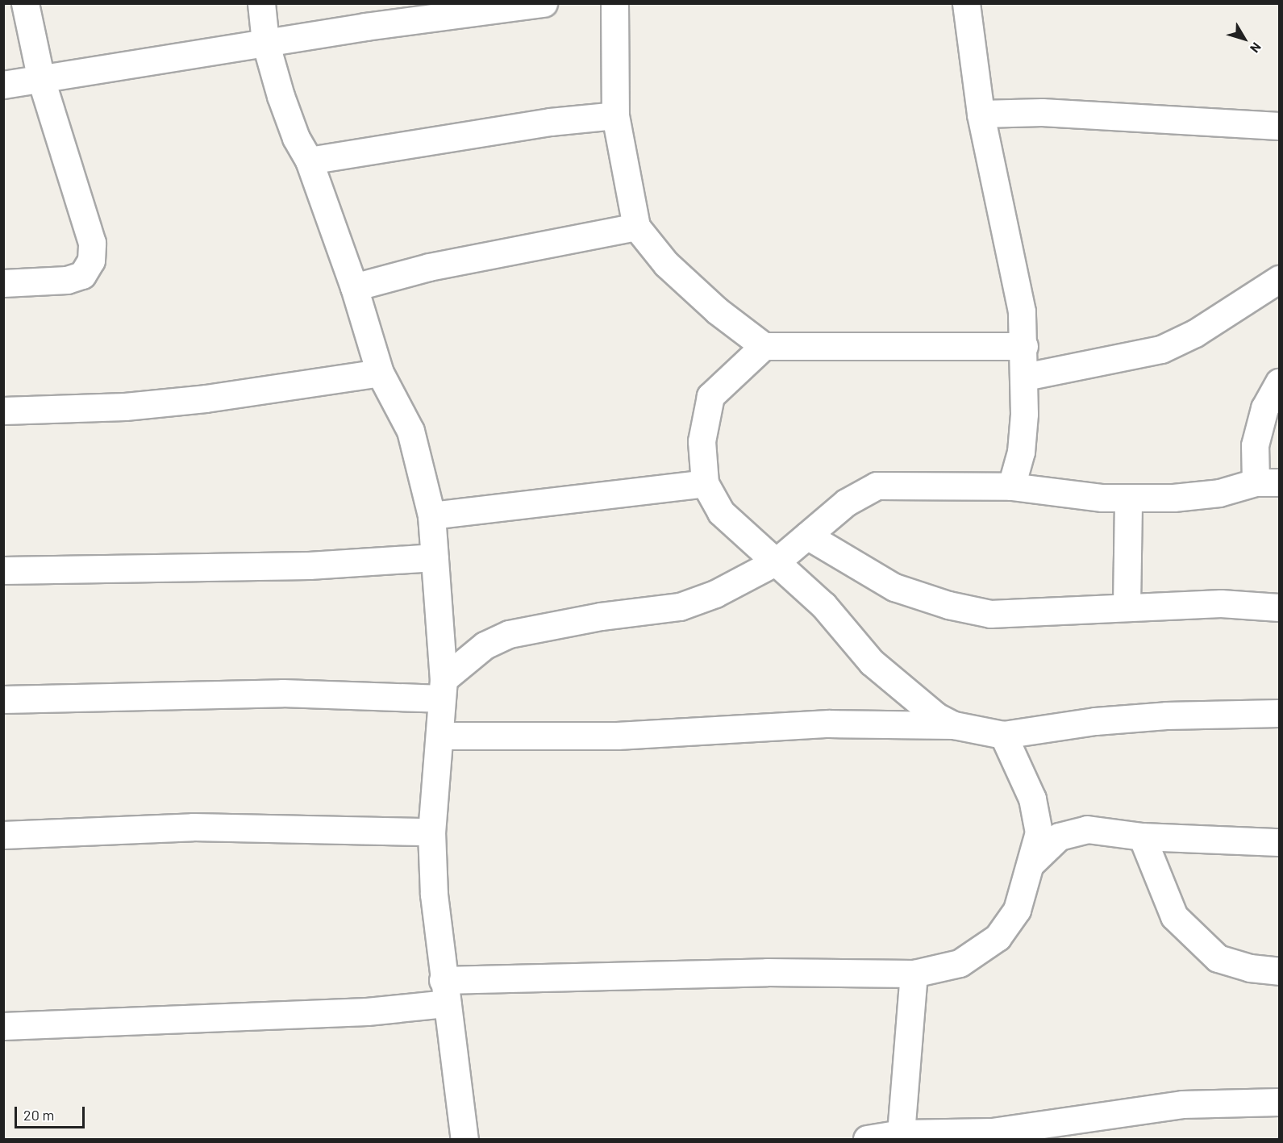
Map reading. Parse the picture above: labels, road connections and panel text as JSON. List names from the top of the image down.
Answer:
{
  "scale_bar": "20 m",
  "north": "bottom right"
}
